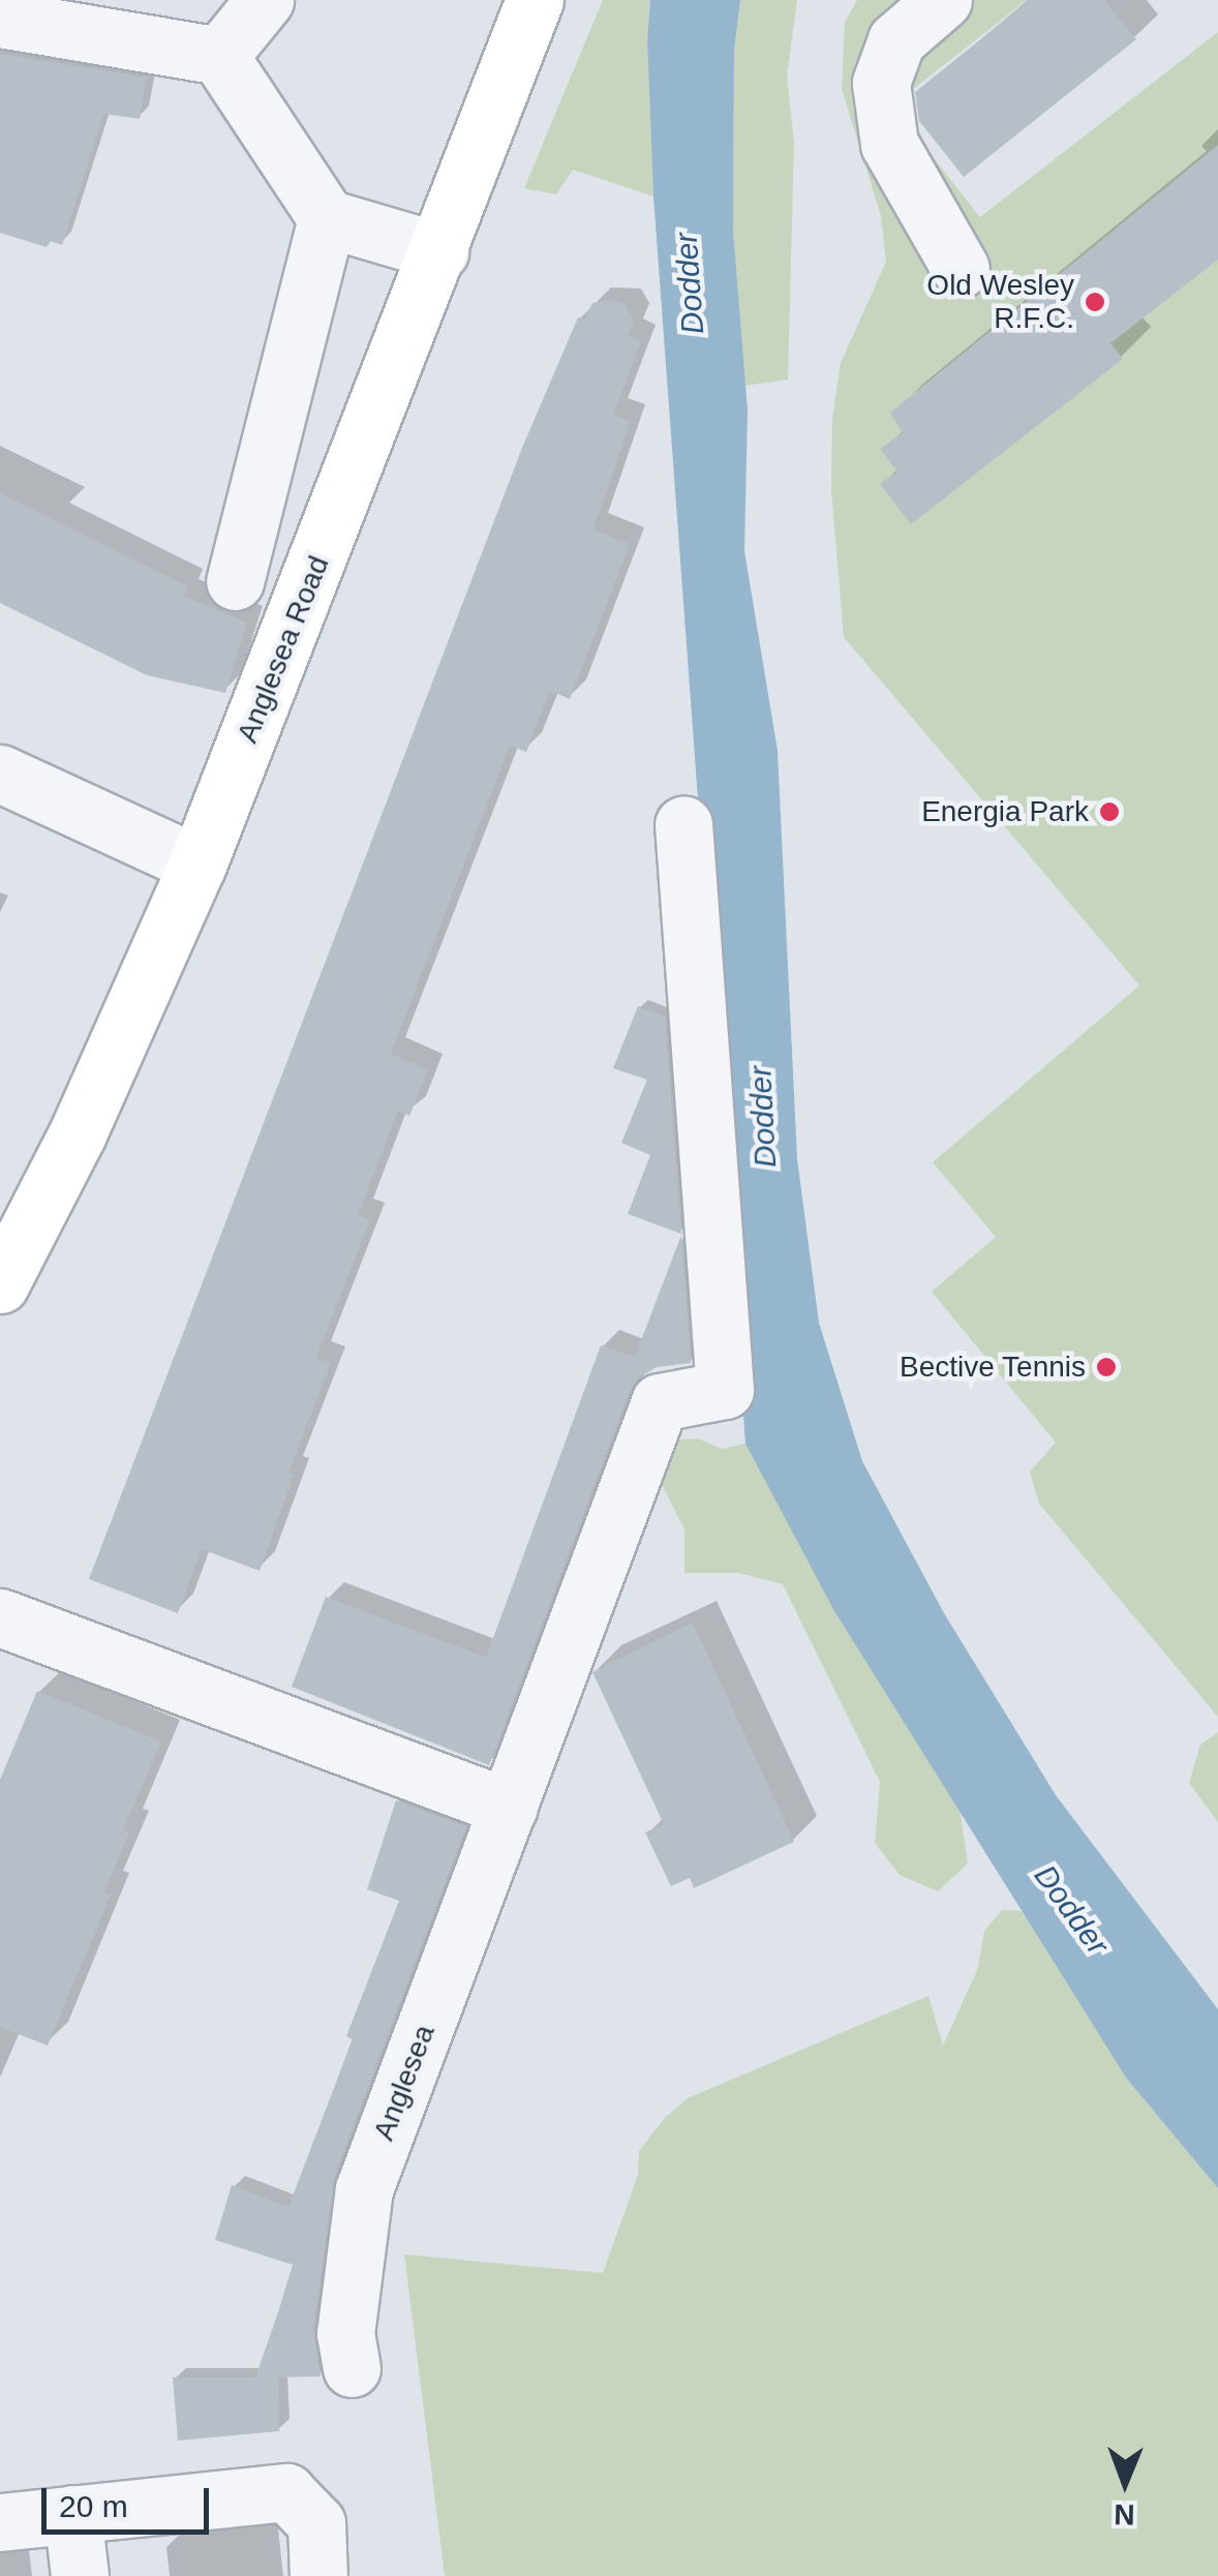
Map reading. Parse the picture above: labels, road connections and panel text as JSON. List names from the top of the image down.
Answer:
{
  "streets": {
    "main road": ["Anglesea Road"],
    "street": ["Anglesea"]
  },
  "water": ["Dodder"],
  "places": ["Old Wesley R.F.C.", "Energia Park", "Bective Tennis"],
  "scale_bar": "20 m",
  "north": "bottom"
}
